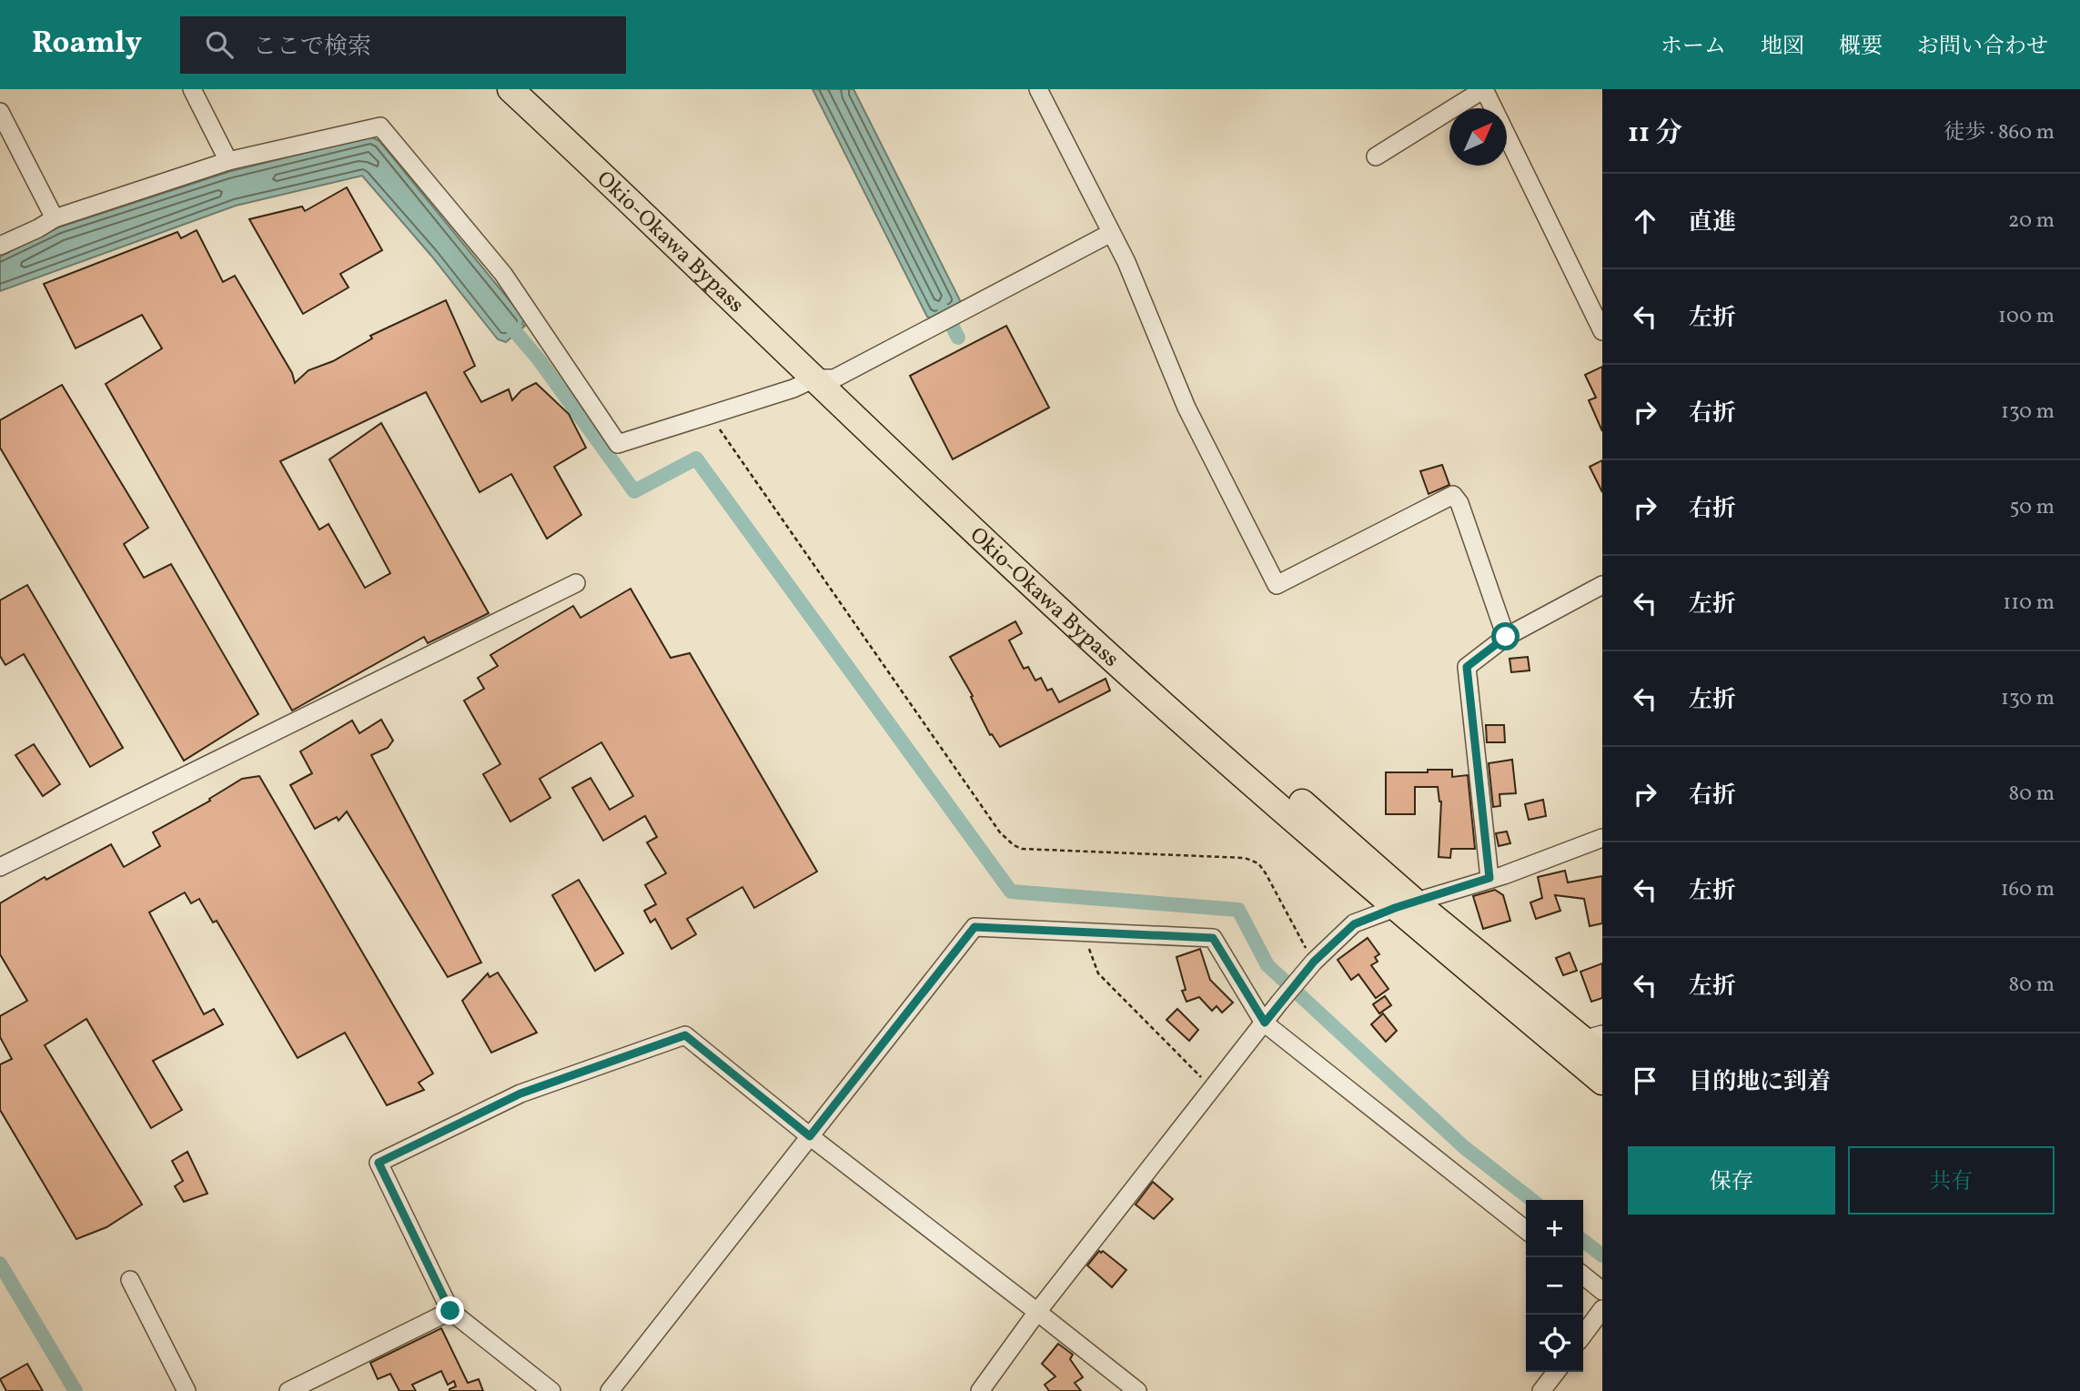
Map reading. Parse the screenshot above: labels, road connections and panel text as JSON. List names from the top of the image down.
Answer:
{
  "streets": {
    "highway": ["Okio-Okawa Bypass"]
  },
  "north": "top right",
  "page": {
    "header": "Roamly",
    "search": "ここで検索",
    "nav": [
      "ホーム",
      "地図",
      "概要",
      "お問い合わせ"
    ],
    "heading": ["11 分", "徒歩 · 860 m"],
    "list": [
      ["直進", "20 m"],
      ["左折", "100 m"],
      ["右折", "130 m"],
      ["右折", "50 m"],
      ["左折", "110 m"],
      ["左折", "130 m"],
      ["右折", "80 m"],
      ["左折", "160 m"],
      ["左折", "80 m"],
      "目的地に到着"
    ],
    "buttons": ["保存", "共有"],
    "map_buttons": ["+", "−"]
  }
}
